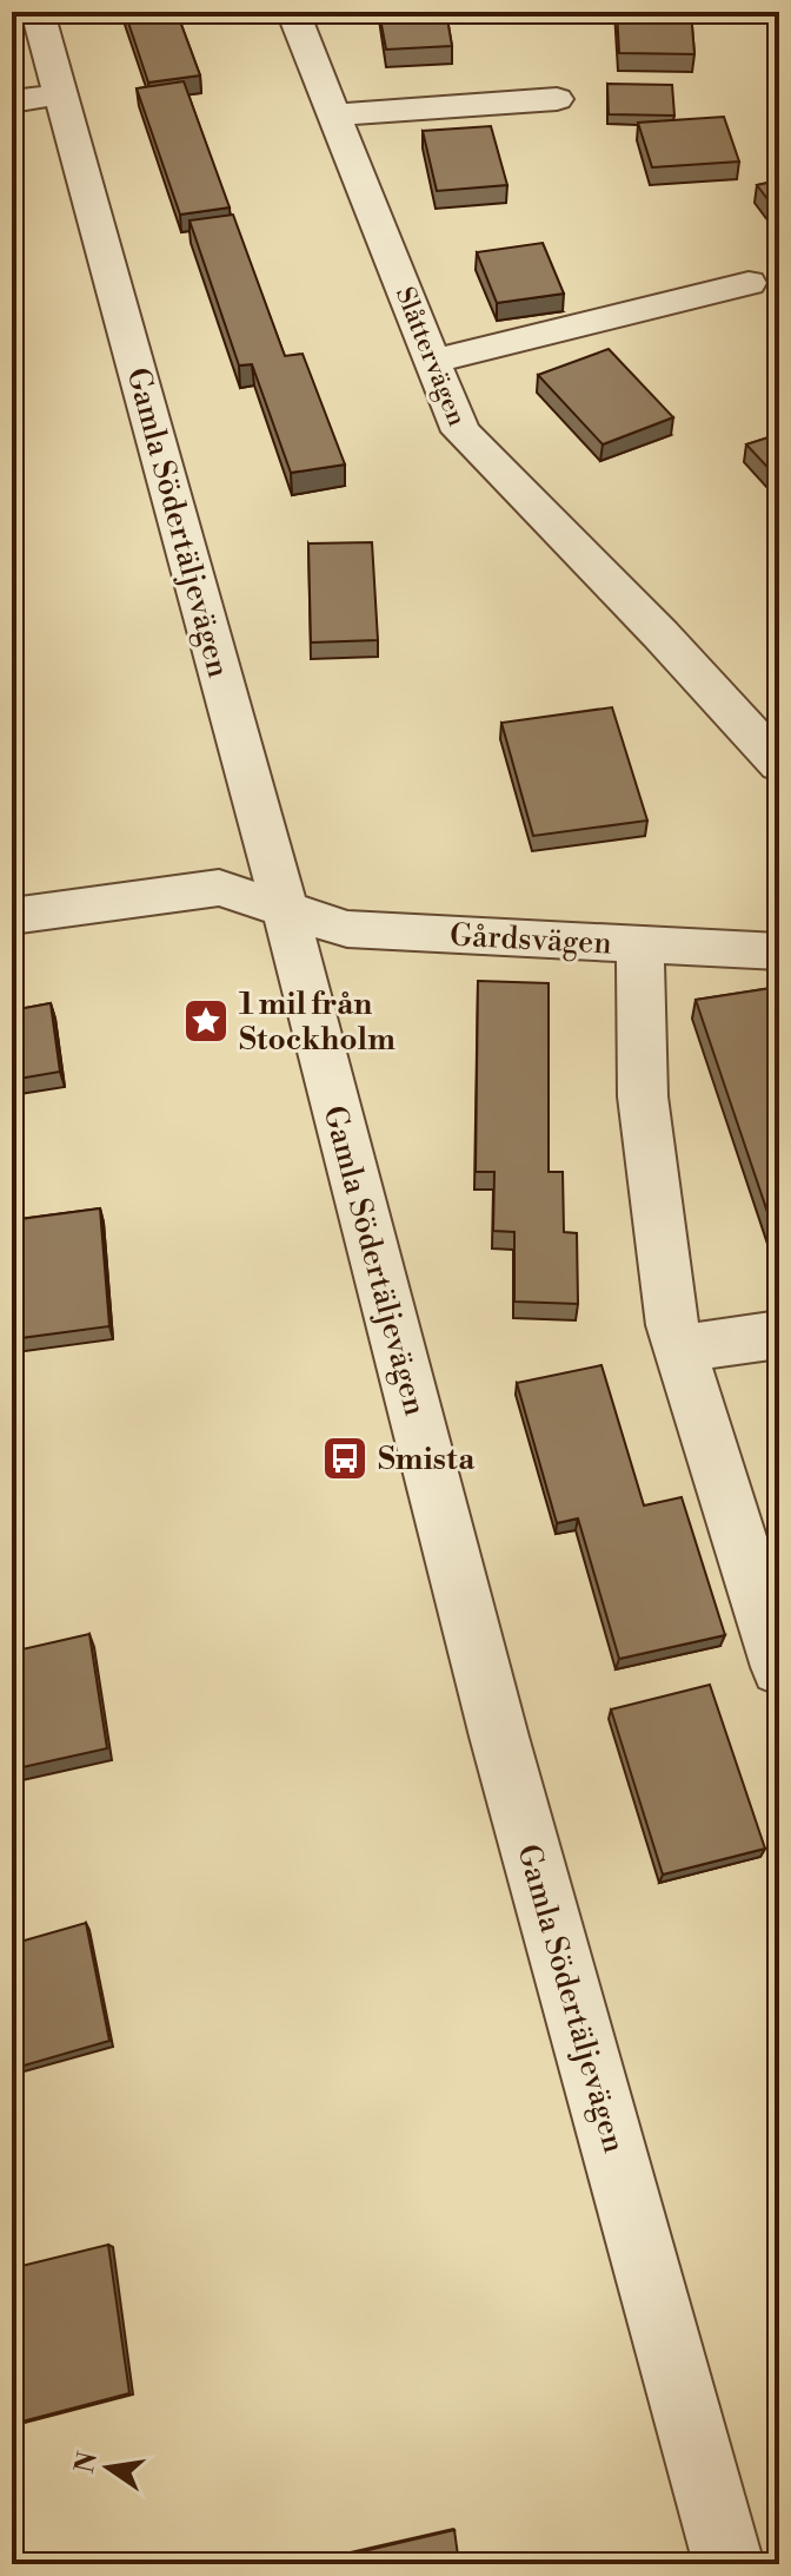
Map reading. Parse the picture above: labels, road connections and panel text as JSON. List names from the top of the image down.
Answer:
{
  "streets": {
    "street": ["Slåttervägen", "Gamla Södertäljevägen", "Gårdsvägen"]
  },
  "crossings": [
    ["Gamla Södertäljevägen", "Gårdsvägen"]
  ],
  "places": {
    "place": ["1 mil från Stockholm"],
    "bus stop": ["Smista"]
  },
  "north": "left"
}
